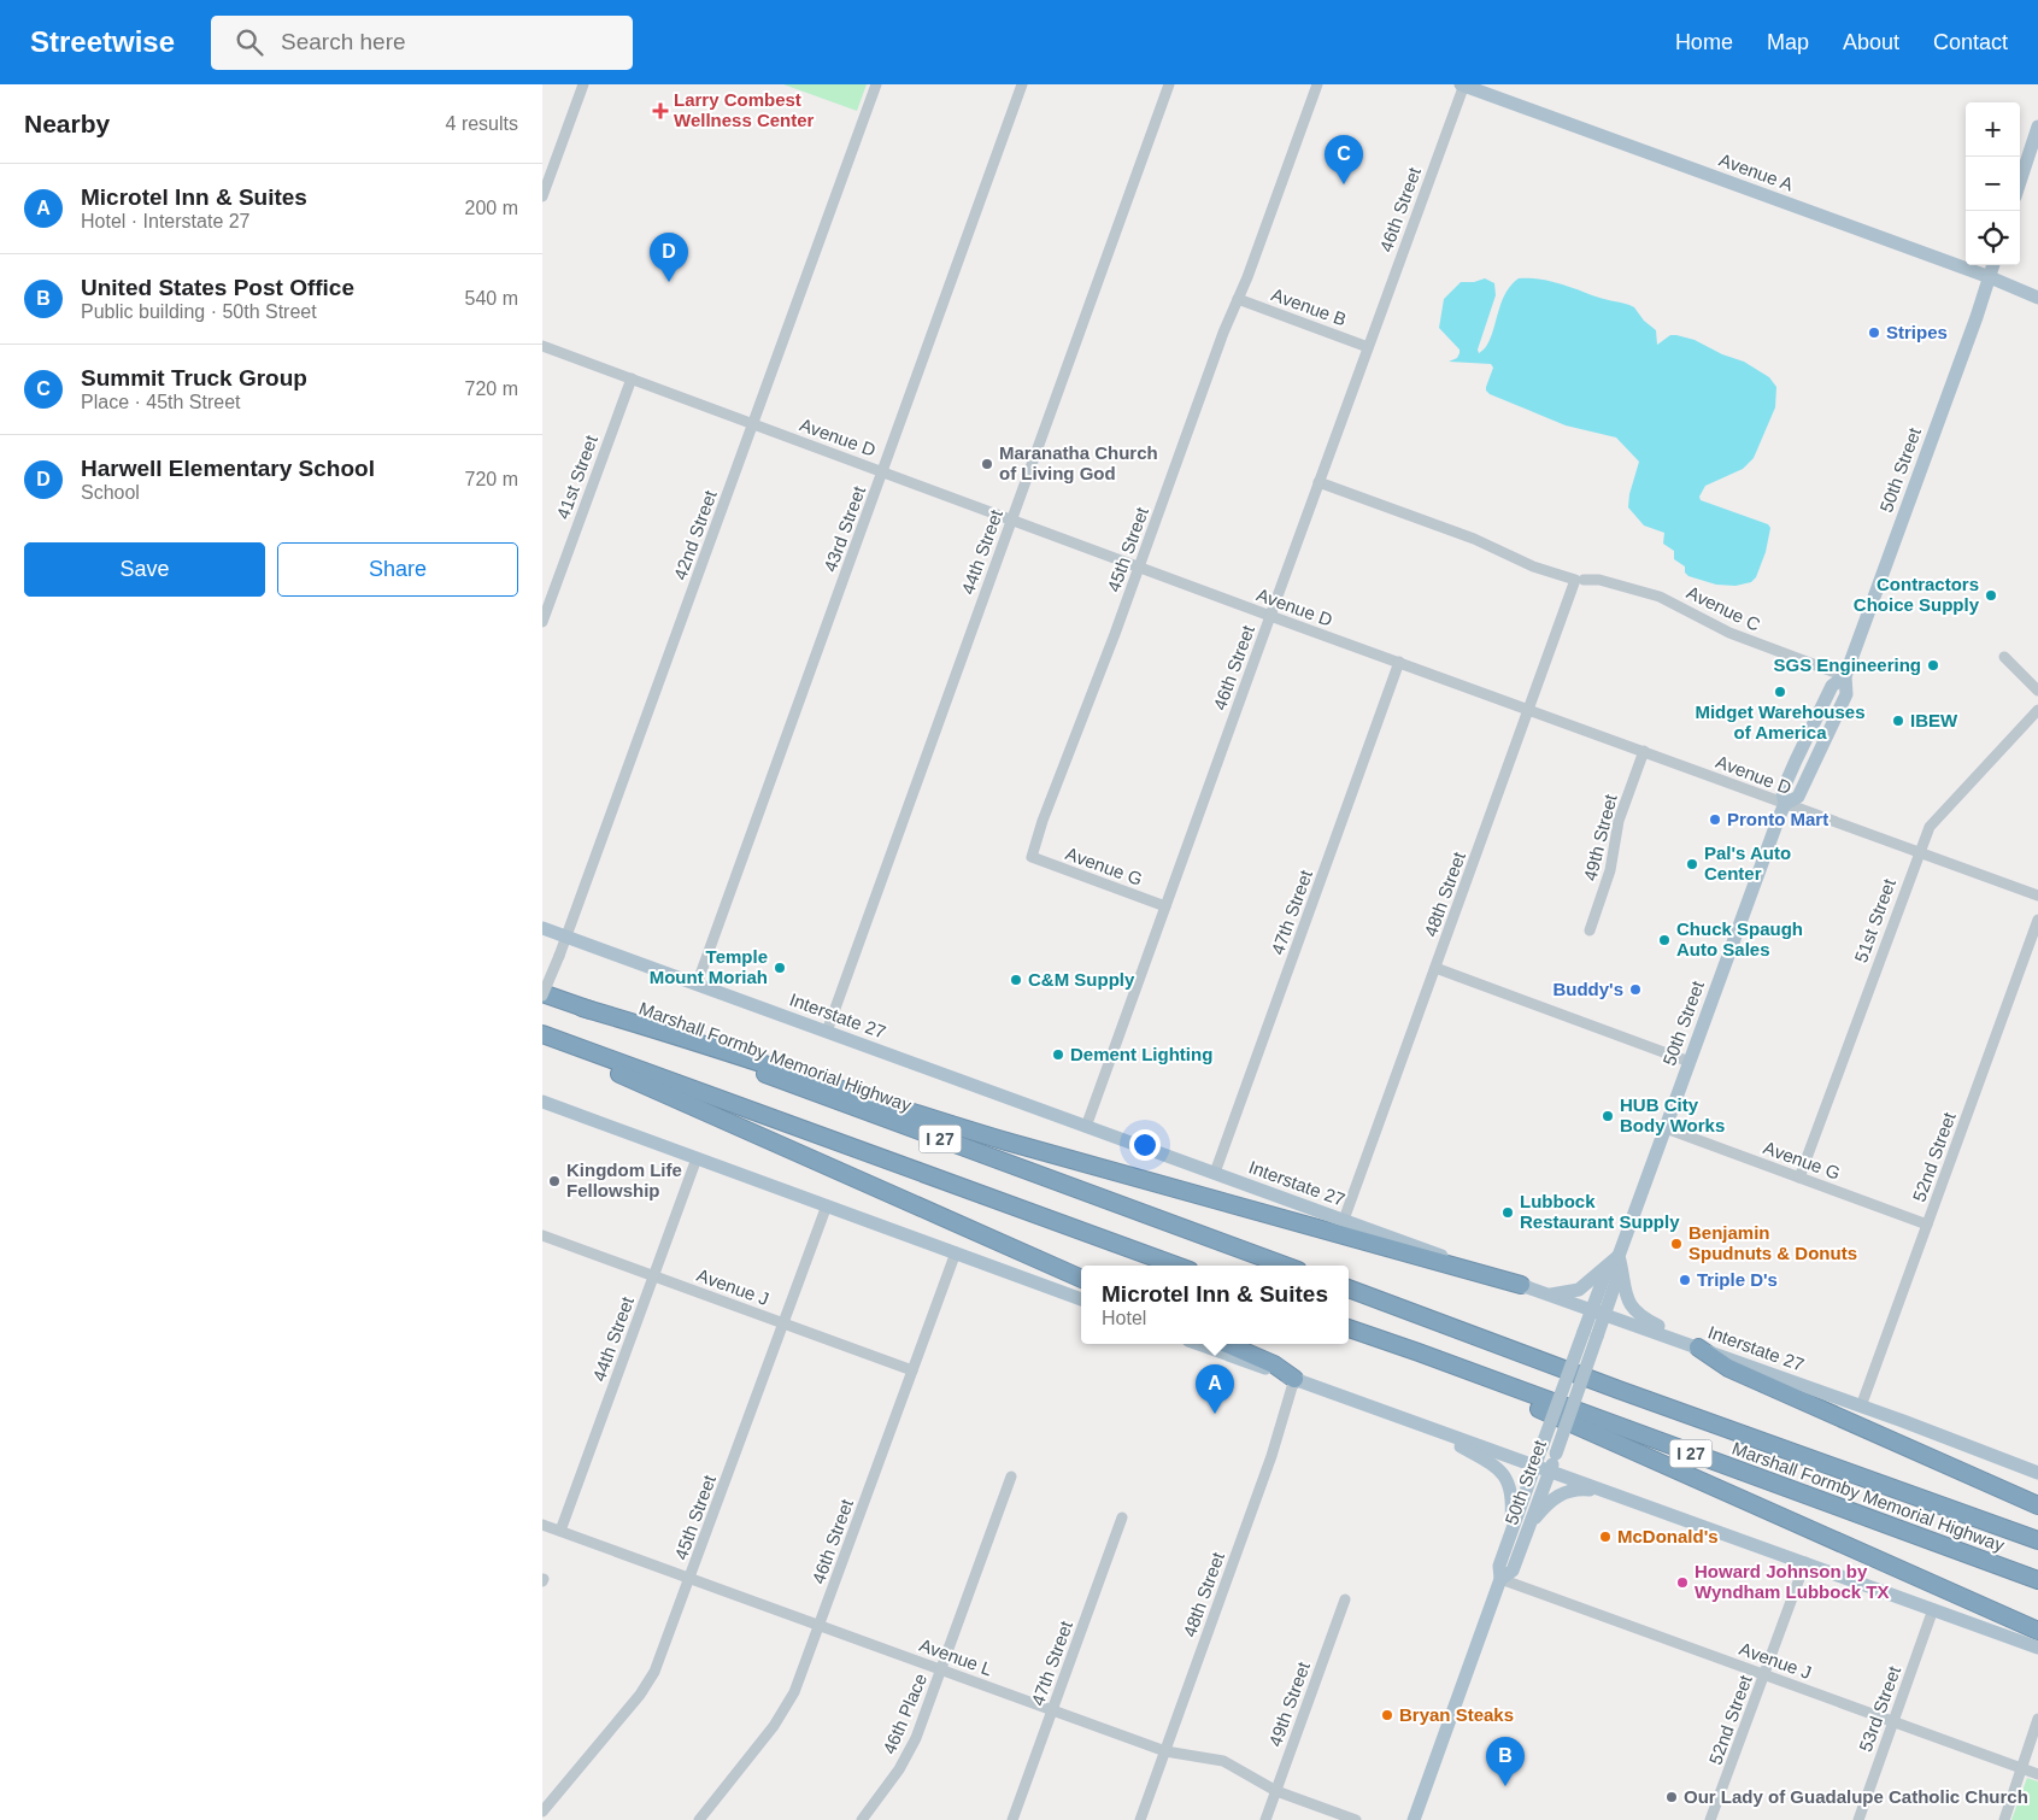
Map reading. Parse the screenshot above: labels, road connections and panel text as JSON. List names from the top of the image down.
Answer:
{
  "streets": {
    "highway": ["Marshall Formby Memorial Highway", "I 27"],
    "main road": ["Avenue A", "50th Street", "Interstate 27"],
    "street": [
      "46th Street",
      "Avenue B",
      "Avenue D",
      "41st Street",
      "43rd Street",
      "42nd Street",
      "45th Street",
      "44th Street",
      "Avenue C",
      "49th Street",
      "Avenue G",
      "48th Street",
      "47th Street",
      "51st Street",
      "52nd Street",
      "Avenue J",
      "Avenue L",
      "53rd Street",
      "46th Place"
    ]
  },
  "crossings": [
    ["Avenue A", "46th Street"],
    ["Avenue A", "50th Street"],
    ["46th Street", "Avenue B"],
    ["46th Street", "Avenue D"],
    ["46th Street", "Avenue C"],
    ["46th Street", "Avenue G"],
    ["46th Street", "Interstate 27"],
    ["46th Street", "Avenue J"],
    ["46th Street", "Avenue L"],
    ["Avenue B", "45th Street"],
    ["Avenue D", "50th Street"],
    ["Avenue D", "41st Street"],
    ["Avenue D", "43rd Street"],
    ["Avenue D", "42nd Street"],
    ["Avenue D", "45th Street"],
    ["Avenue D", "44th Street"],
    ["Avenue D", "49th Street"],
    ["Avenue D", "48th Street"],
    ["Avenue D", "47th Street"],
    ["Avenue D", "51st Street"],
    ["50th Street", "Avenue C"],
    ["50th Street", "Avenue G"],
    ["50th Street", "Interstate 27"],
    ["50th Street", "Avenue J"],
    ["43rd Street", "Interstate 27"],
    ["42nd Street", "Interstate 27"],
    ["42nd Street", "Marshall Formby Memorial Highway"],
    ["45th Street", "Avenue G"],
    ["45th Street", "Avenue J"],
    ["45th Street", "Avenue L"],
    ["44th Street", "Interstate 27"],
    ["44th Street", "Avenue J"],
    ["44th Street", "Avenue L"],
    ["Avenue C", "48th Street"],
    ["49th Street", "Avenue L"],
    ["Avenue G", "51st Street"],
    ["Avenue G", "52nd Street"],
    ["48th Street", "Interstate 27"],
    ["48th Street", "Avenue L"],
    ["47th Street", "Interstate 27"],
    ["47th Street", "Avenue L"],
    ["Interstate 27", "52nd Street"],
    ["52nd Street", "Avenue J"],
    ["Avenue J", "53rd Street"],
    ["Avenue L", "46th Place"]
  ],
  "places": {
    "health": ["Larry Combest Wellness Center"],
    "other": [
      "Stripes",
      "Maranatha Church of Living God",
      "Contractors Choice Supply",
      "SGS Engineering",
      "Midget Warehouses of America",
      "IBEW",
      "Pronto Mart",
      "Pal's Auto Center",
      "Chuck Spaugh Auto Sales",
      "Temple Mount Moriah",
      "C&M Supply",
      "Buddy's",
      "Dement Lighting",
      "HUB City Body Works",
      "Kingdom Life Fellowship",
      "Lubbock Restaurant Supply",
      "Benjamin Spudnuts & Donuts",
      "Triple D's",
      "McDonald's",
      "Howard Johnson by Wyndham Lubbock TX",
      "Bryan Steaks",
      "Our Lady of Guadalupe Catholic Church"
    ]
  },
  "page": {
    "header": "Streetwise",
    "search": "Search here",
    "nav": [
      "Home",
      "Map",
      "About",
      "Contact"
    ],
    "heading": ["Nearby", "4 results"],
    "map_buttons": ["+", "−"],
    "pins": [
      "C",
      "D",
      "A",
      "B"
    ],
    "list": [
      {
        "mark": "A",
        "name": "Microtel Inn & Suites",
        "note": "Hotel · Interstate 27",
        "value": "200 m"
      },
      {
        "mark": "B",
        "name": "United States Post Office",
        "note": "Public building · 50th Street",
        "value": "540 m"
      },
      {
        "mark": "C",
        "name": "Summit Truck Group",
        "note": "Place · 45th Street",
        "value": "720 m"
      },
      {
        "mark": "D",
        "name": "Harwell Elementary School",
        "note": "School",
        "value": "720 m"
      }
    ],
    "buttons": ["Save", "Share"],
    "popup": ["Microtel Inn & Suites", "Hotel"]
  }
}
